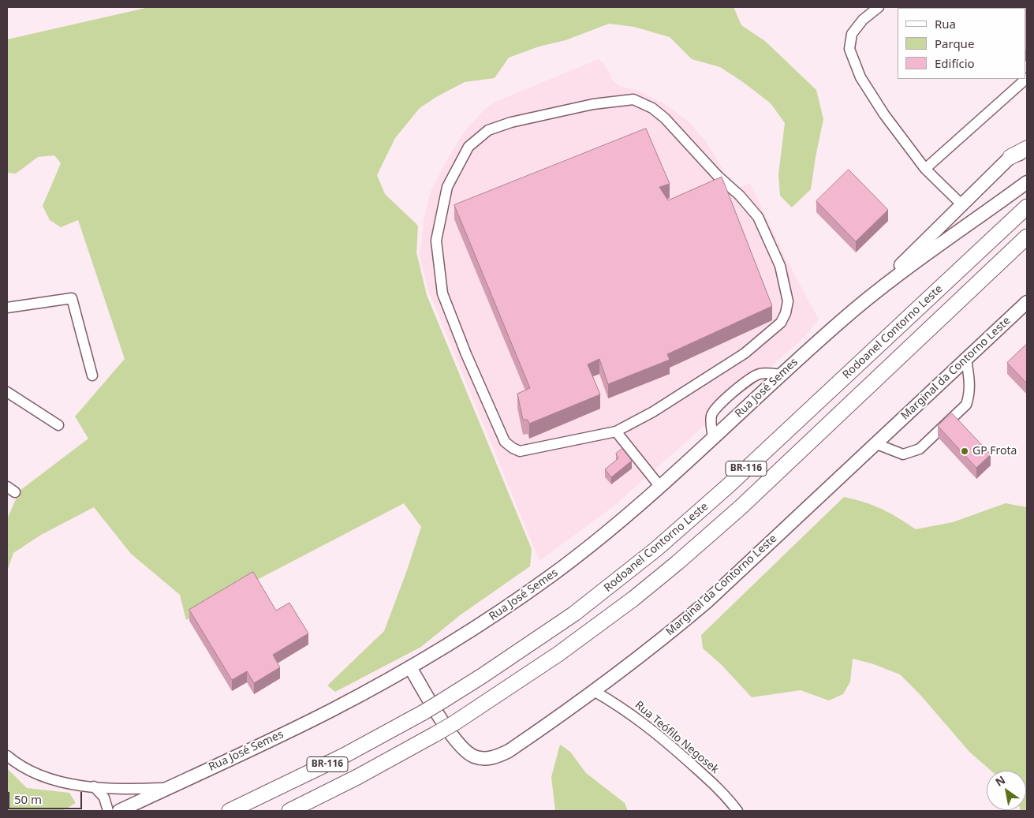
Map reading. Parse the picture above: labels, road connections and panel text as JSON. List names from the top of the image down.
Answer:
{
  "streets": {
    "highway": ["Rodoanel Contorno Leste", "BR-116"],
    "main road": ["Marginal da Contorno Leste", "Rua José Semes"],
    "street": ["Rua Teófilo Negosek"]
  },
  "crossings": [
    ["Marginal da Contorno Leste", "Rua José Semes"],
    ["Marginal da Contorno Leste", "Rua Teófilo Negosek"]
  ],
  "places": ["GP Frota"],
  "legend": ["Rua", "Parque", "Edifício"],
  "scale_bar": "50 m",
  "north": "top left"
}
